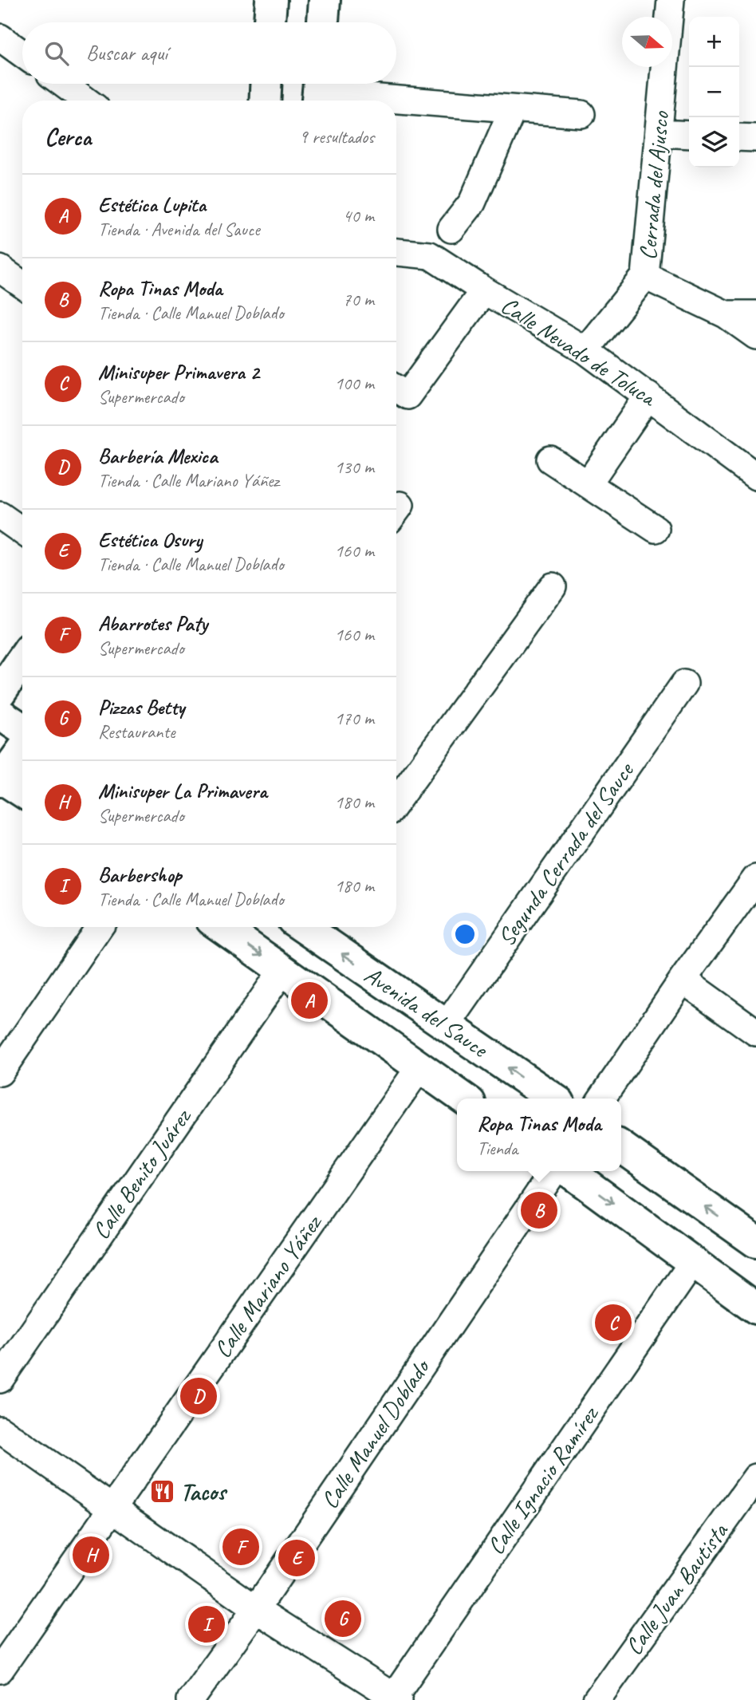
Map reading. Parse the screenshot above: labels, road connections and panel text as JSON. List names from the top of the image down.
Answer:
{
  "streets": {
    "main road": ["Avenida del Sauce"],
    "street": [
      "Cerrada del Ajusco",
      "Calle Nevado de Toluca",
      "Segunda Cerrada del Sauce",
      "Calle Benito Juárez",
      "Calle Mariano Yáñez",
      "Calle Manuel Doblado",
      "Calle Ignacio Ramírez",
      "Calle Juan Bautista"
    ]
  },
  "crossings": [
    ["Cerrada del Ajusco", "Calle Nevado de Toluca"],
    ["Segunda Cerrada del Sauce", "Avenida del Sauce"],
    ["Avenida del Sauce", "Calle Benito Juárez"],
    ["Avenida del Sauce", "Calle Mariano Yáñez"]
  ],
  "places": {
    "restaurant": ["Tacos"]
  },
  "north": "right",
  "page": {
    "map_buttons": ["+", "−"],
    "search": "Buscar aquí",
    "heading": ["Cerca", "9 resultados"],
    "list": [
      {
        "mark": "A",
        "name": "Estética Lupita",
        "note": "Tienda · Avenida del Sauce",
        "value": "40 m"
      },
      {
        "mark": "B",
        "name": "Ropa Tinas Moda",
        "note": "Tienda · Calle Manuel Doblado",
        "value": "70 m"
      },
      {
        "mark": "C",
        "name": "Minisuper Primavera 2",
        "note": "Supermercado",
        "value": "100 m"
      },
      {
        "mark": "D",
        "name": "Barbería Mexica",
        "note": "Tienda · Calle Mariano Yáñez",
        "value": "130 m"
      },
      {
        "mark": "E",
        "name": "Estética Osury",
        "note": "Tienda · Calle Manuel Doblado",
        "value": "160 m"
      },
      {
        "mark": "F",
        "name": "Abarrotes Paty",
        "note": "Supermercado",
        "value": "160 m"
      },
      {
        "mark": "G",
        "name": "Pizzas Betty",
        "note": "Restaurante",
        "value": "170 m"
      },
      {
        "mark": "H",
        "name": "Minisuper La Primavera",
        "note": "Supermercado",
        "value": "180 m"
      },
      {
        "mark": "I",
        "name": "Barbershop",
        "note": "Tienda · Calle Manuel Doblado",
        "value": "180 m"
      }
    ],
    "pins": [
      "A",
      "B",
      "C",
      "D",
      "F",
      "H",
      "E",
      "G",
      "I"
    ],
    "popup": ["Ropa Tinas Moda", "Tienda"]
  }
}
